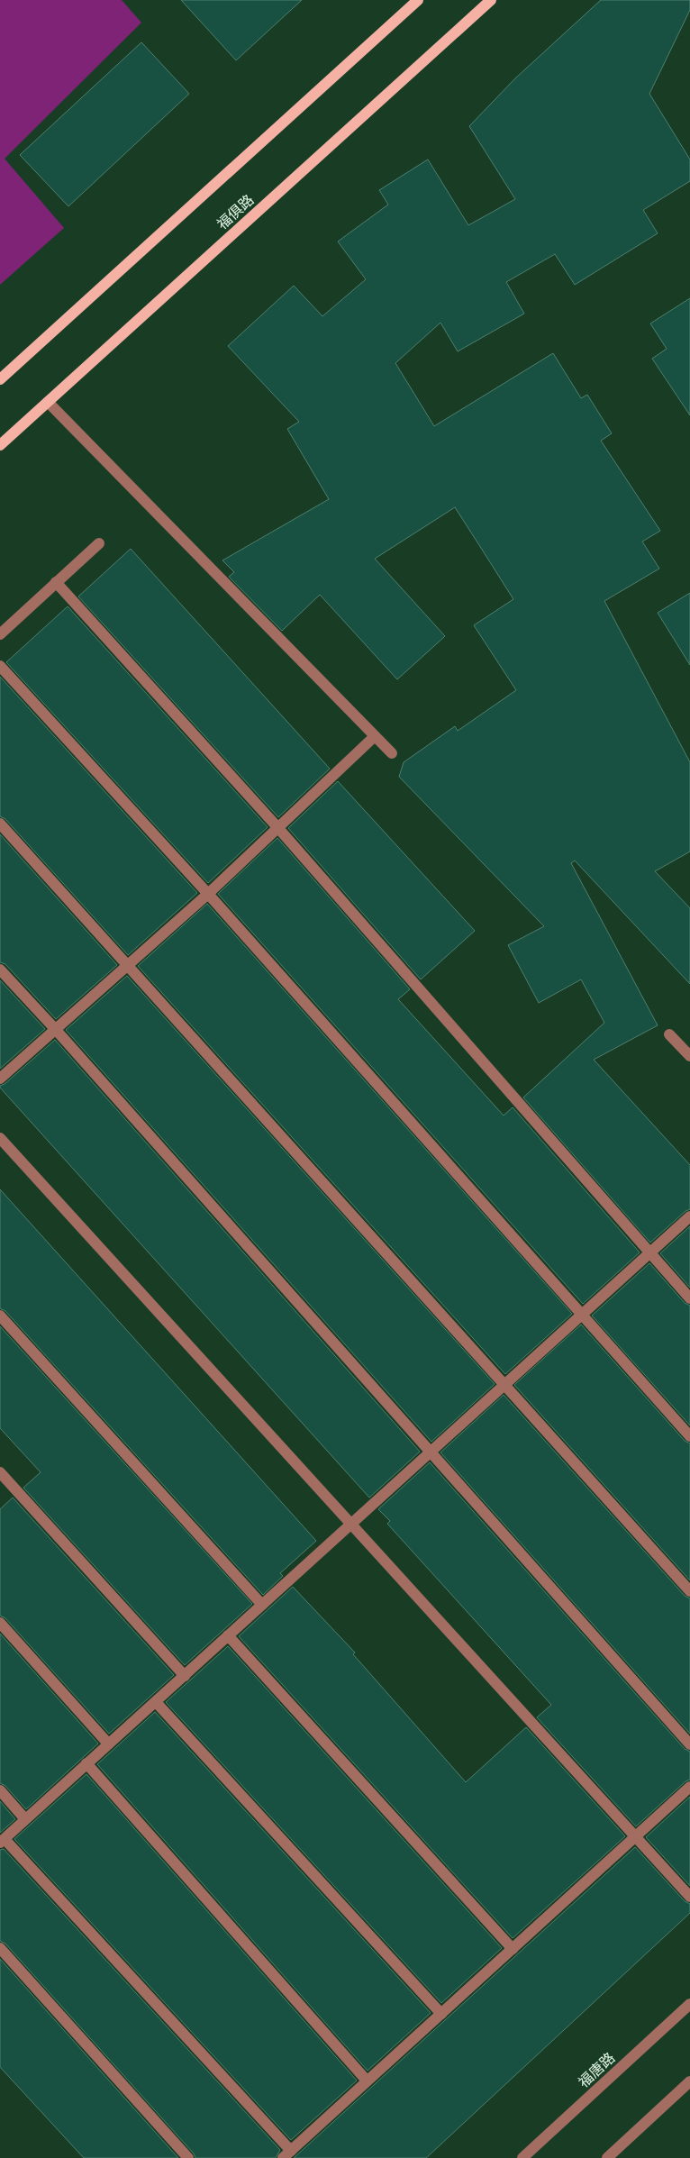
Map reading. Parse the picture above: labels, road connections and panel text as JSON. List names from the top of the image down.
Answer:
{
  "streets": {
    "main road": ["福俱路"],
    "street": ["福唐路"]
  }
}
